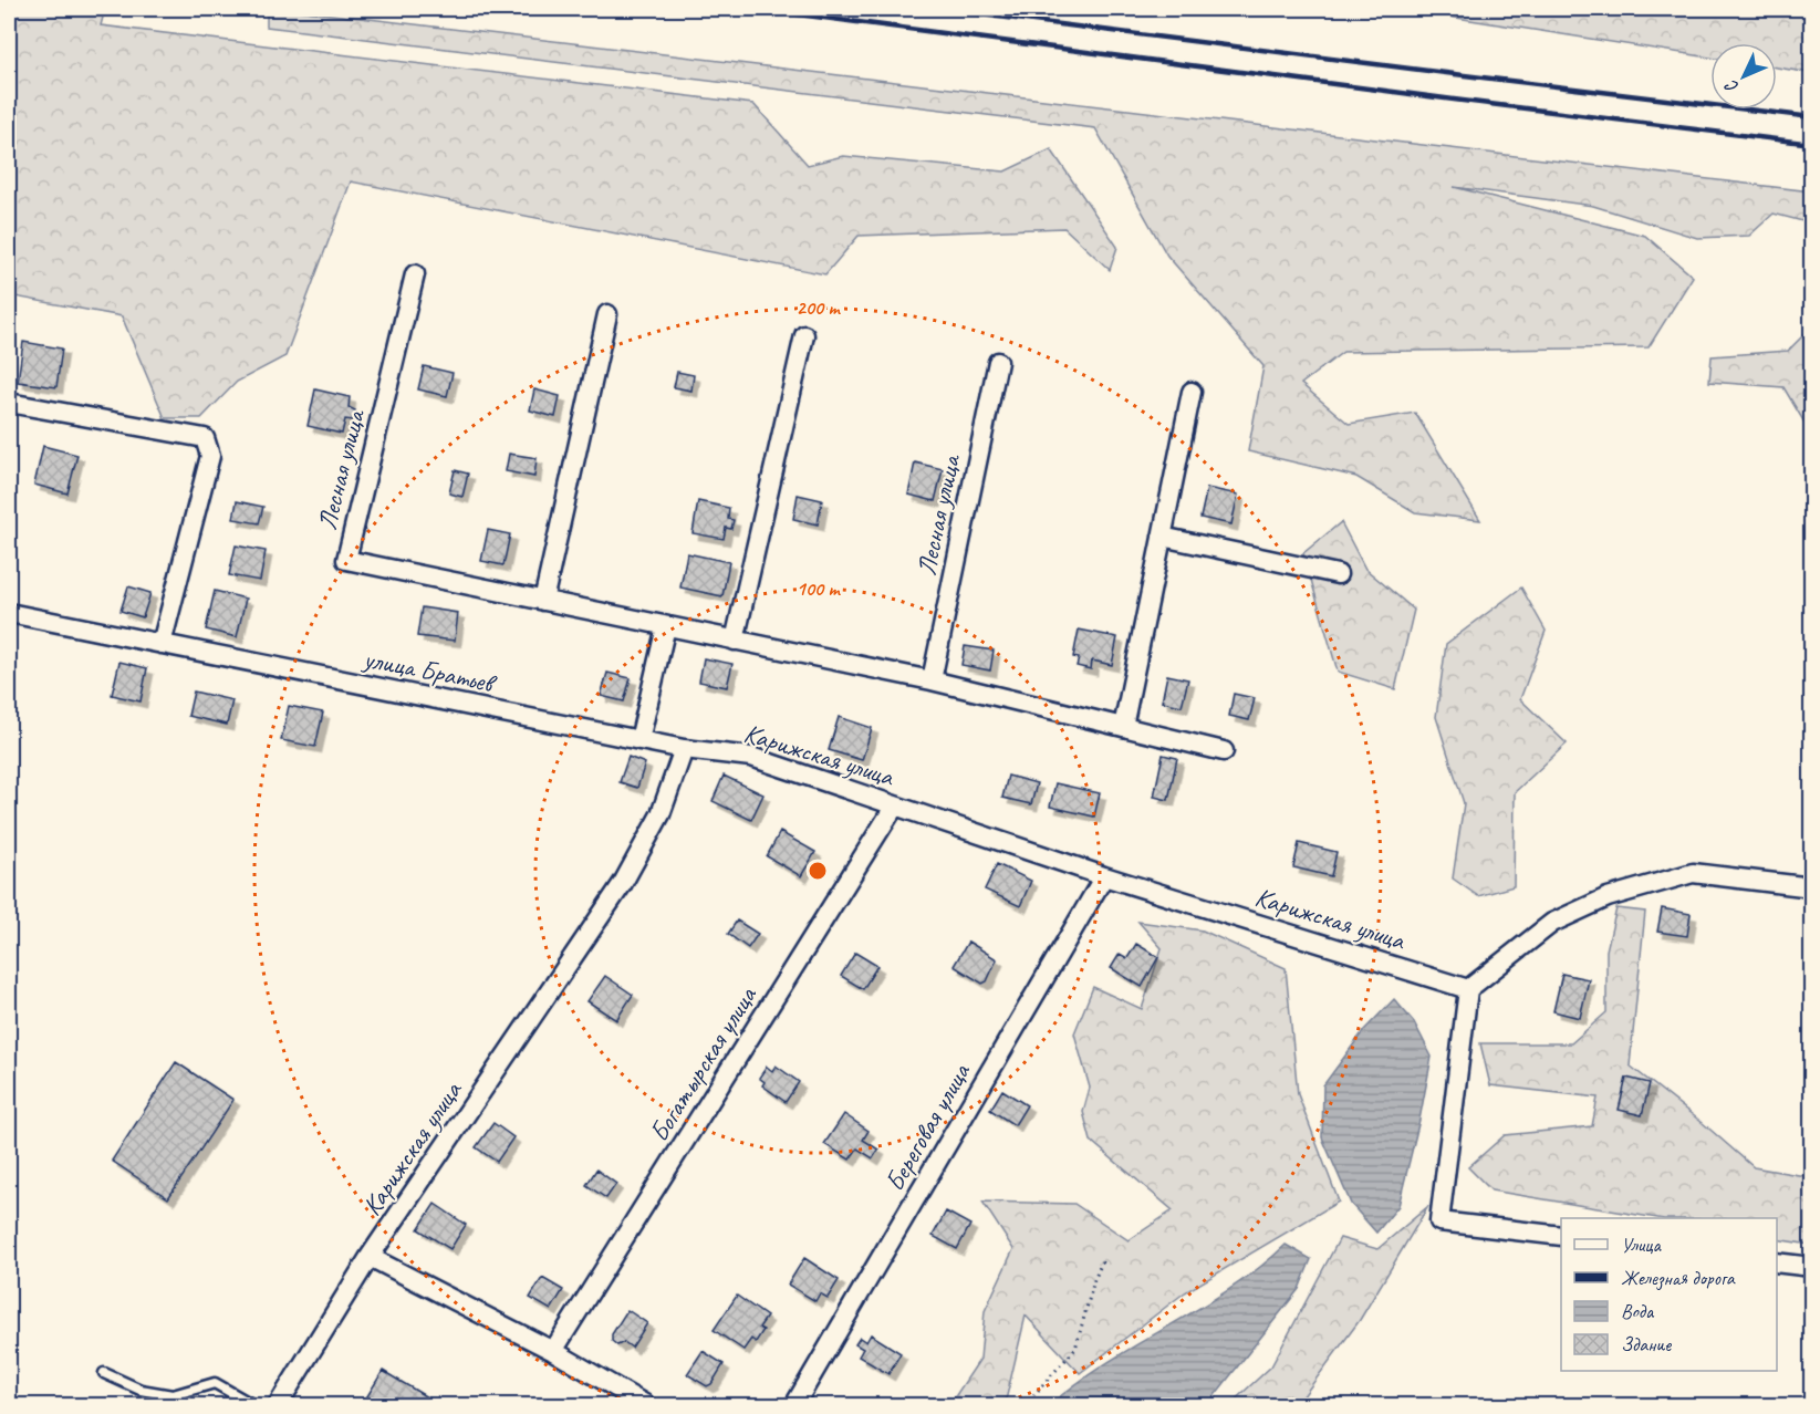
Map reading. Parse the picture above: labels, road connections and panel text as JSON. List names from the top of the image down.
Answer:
{
  "streets": {
    "street": [
      "Лесная улица",
      "улица Братьев",
      "Карижская улица",
      "Богатырская улица",
      "Береговая улица"
    ]
  },
  "crossings": [
    ["улица Братьев", "Карижская улица"],
    ["Карижская улица", "Богатырская улица"],
    ["Карижская улица", "Береговая улица"]
  ],
  "legend": [
    "Улица",
    "Железная дорога",
    "Вода",
    "Здание"
  ],
  "north": "bottom left",
  "rings": ["200 m", "100 m"]
}
